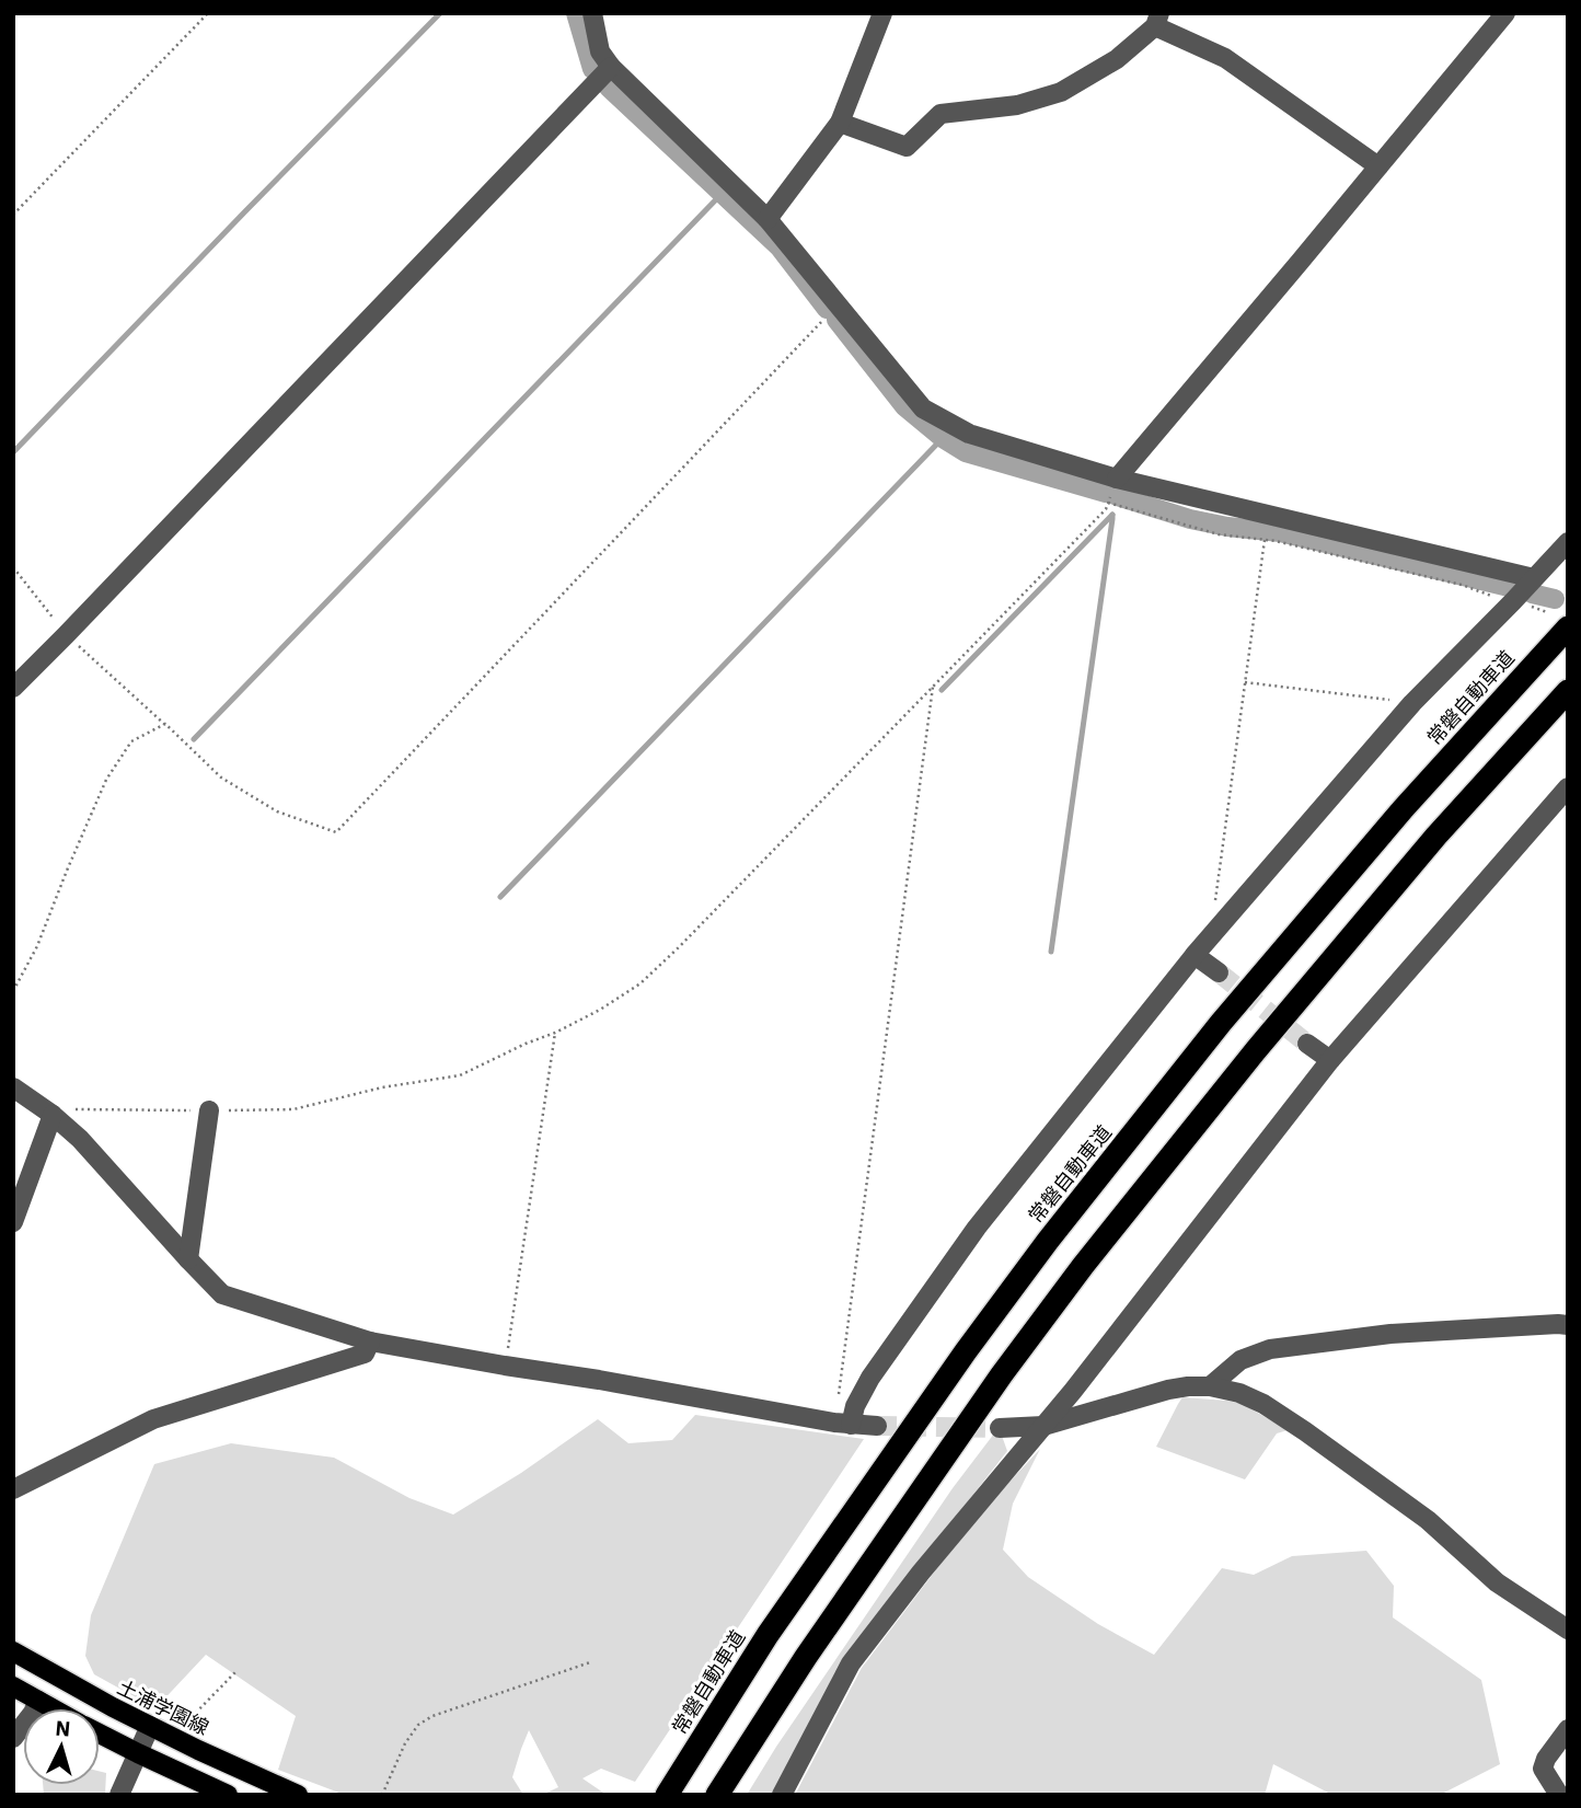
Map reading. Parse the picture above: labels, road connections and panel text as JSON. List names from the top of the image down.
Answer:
{
  "streets": {
    "highway": ["常磐自動車道"],
    "main road": ["土浦学園線"]
  },
  "north": "top"
}
